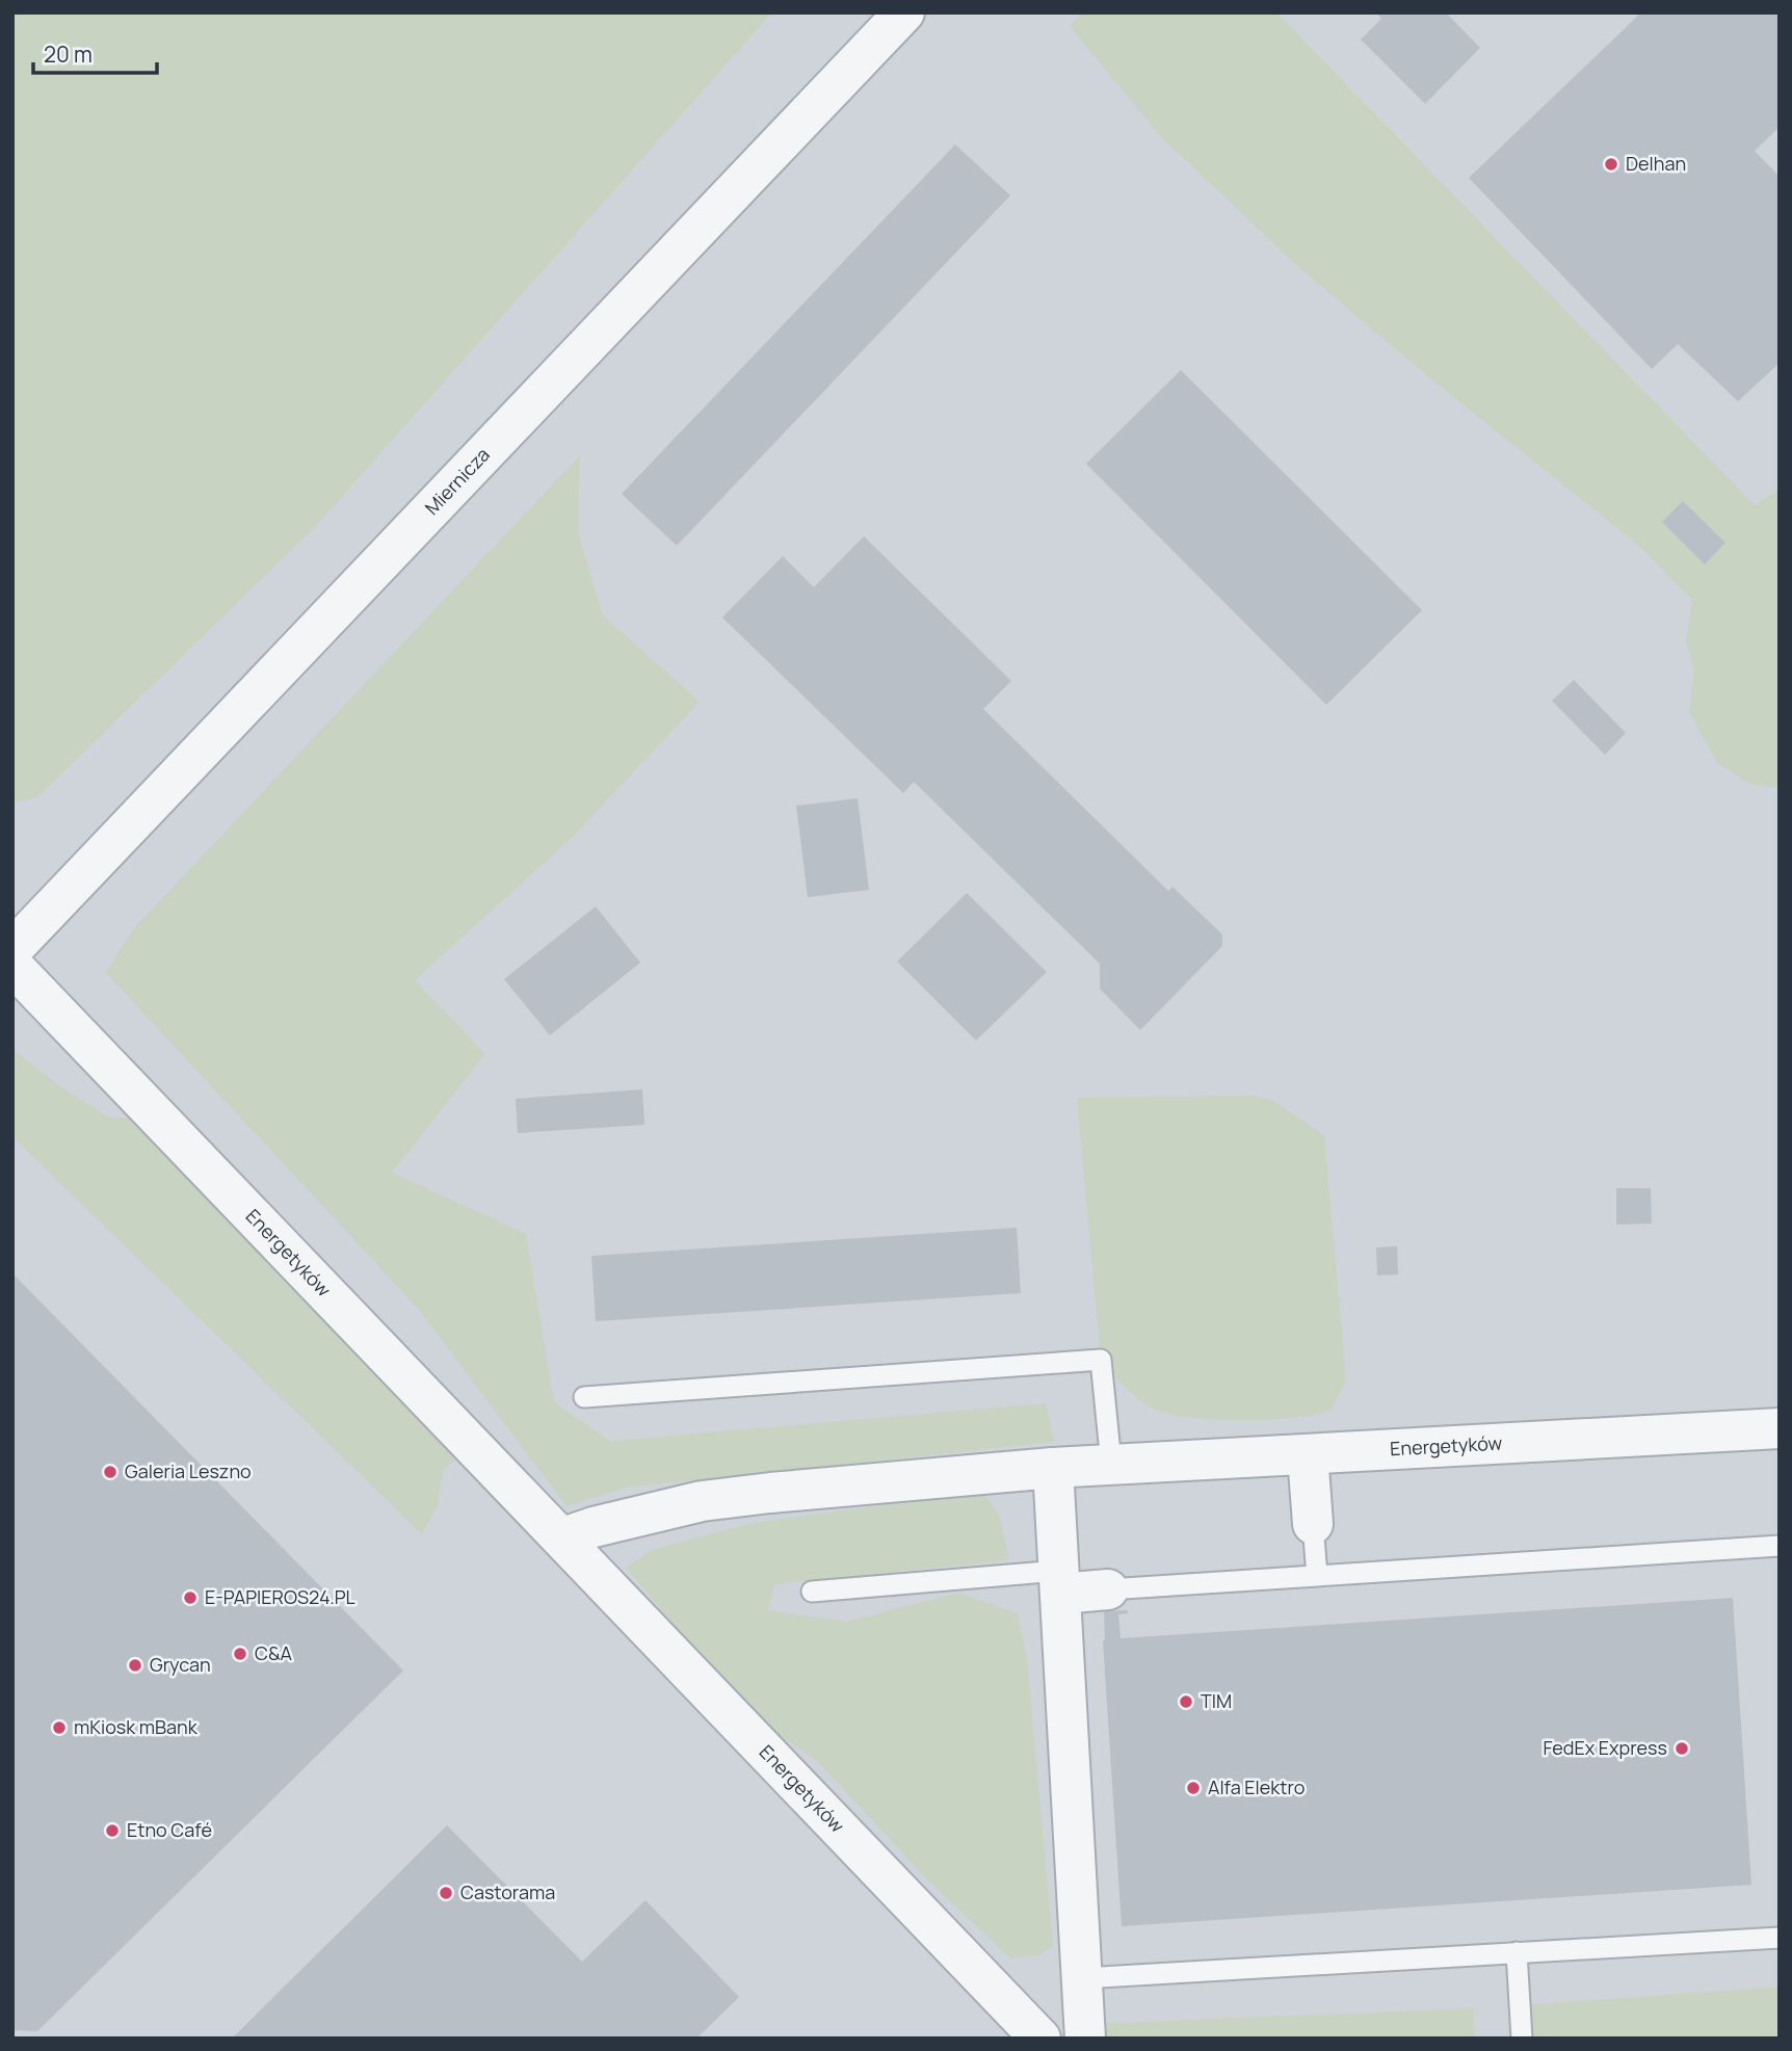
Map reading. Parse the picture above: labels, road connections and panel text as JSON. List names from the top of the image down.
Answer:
{
  "streets": {
    "street": ["Miernicza", "Energetyków"]
  },
  "places": [
    "Delhan",
    "Galeria Leszno",
    "E-PAPIEROS24.PL",
    "C&A",
    "Grycan",
    "TIM",
    "mKiosk mBank",
    "FedEx Express",
    "Alfa Elektro",
    "Etno Café",
    "Castorama"
  ],
  "scale_bar": "20 m"
}
